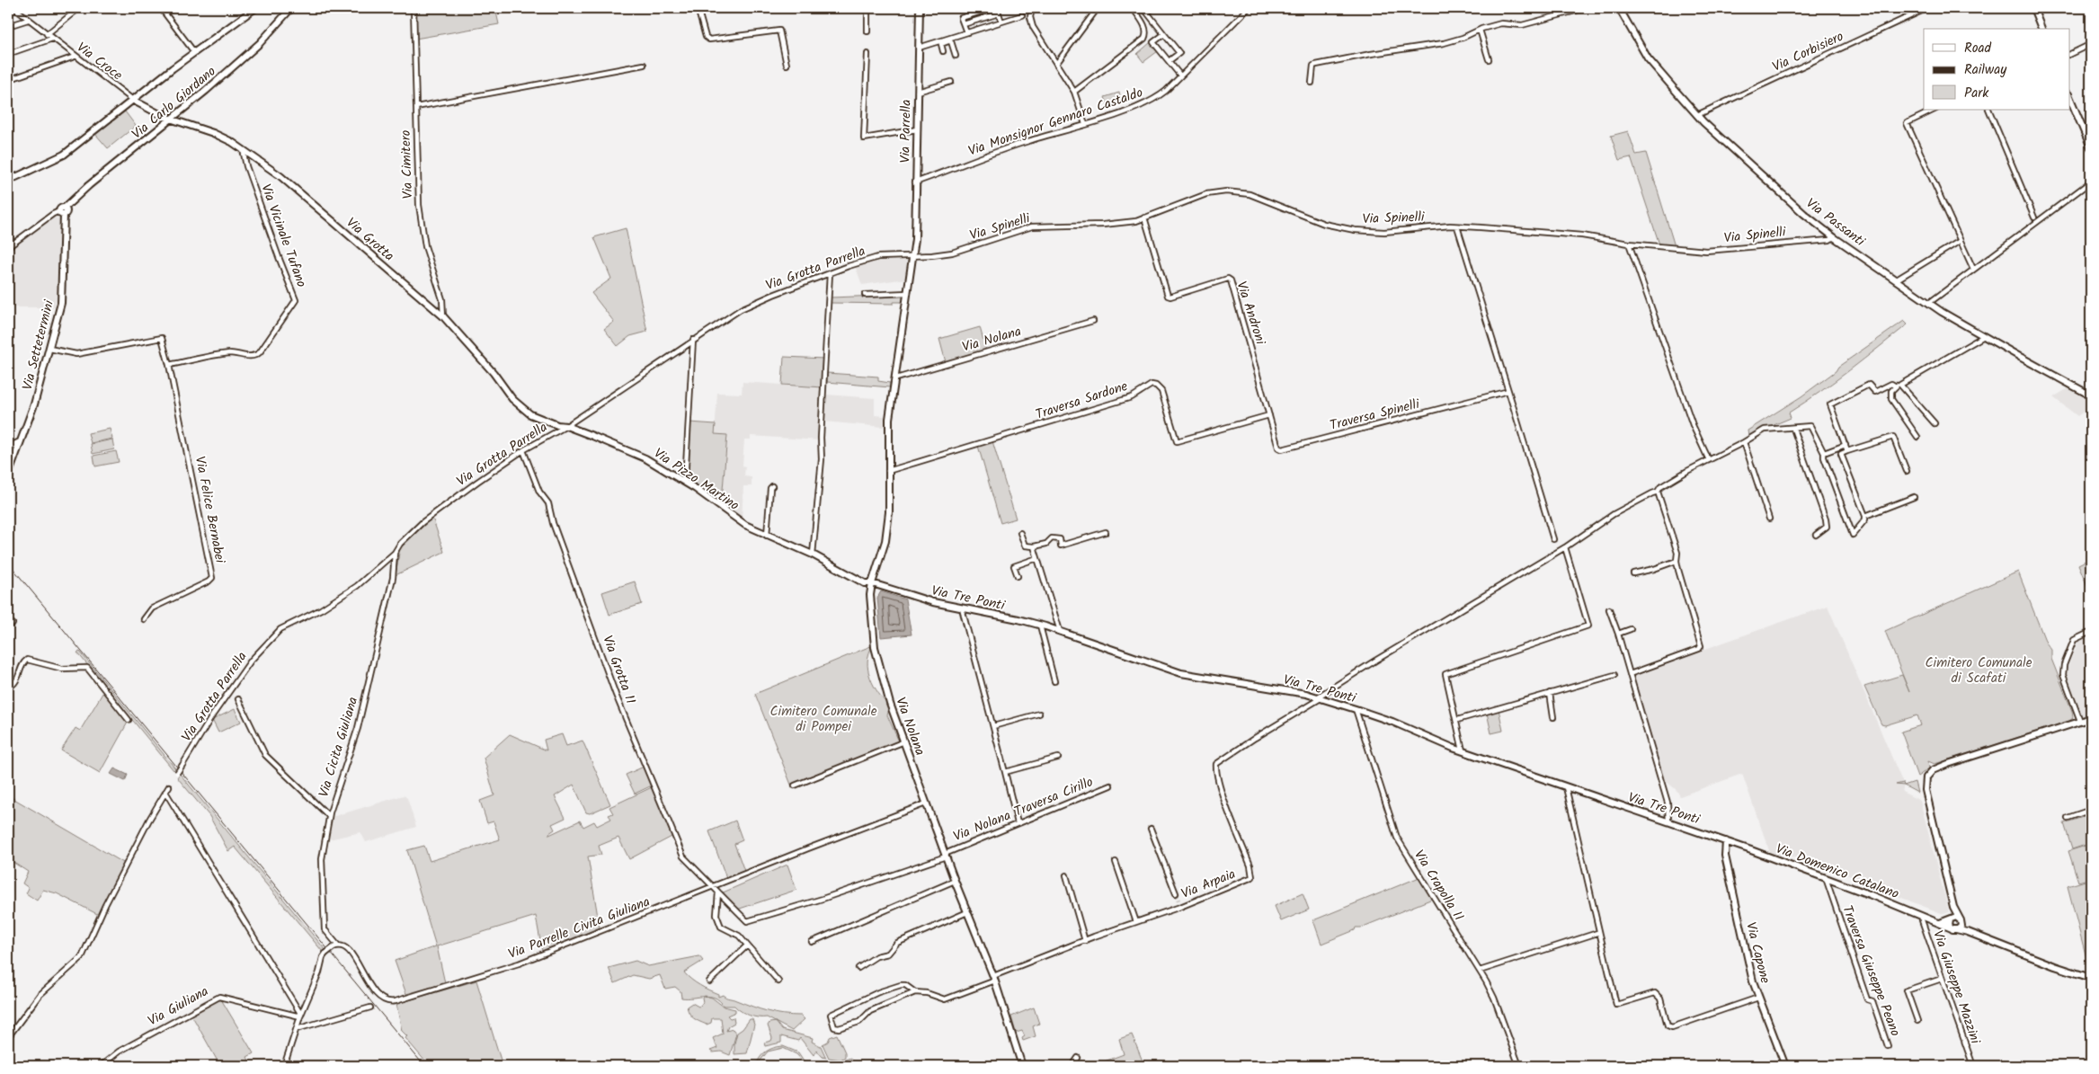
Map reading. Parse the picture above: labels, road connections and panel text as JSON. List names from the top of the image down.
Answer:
{
  "streets": {
    "street": [
      "Via Corbisiero",
      "Via Croce",
      "Via Carlo Giordano",
      "Via Monsignor Gennaro Castaldo",
      "Via Parrella",
      "Via Cimitero",
      "Via Spinelli",
      "Via Passanti",
      "Via Vicinale Tufano",
      "Via Grotta",
      "Via Grotta Parrella",
      "Via Androni",
      "Via Nolana",
      "Via Settetermini",
      "Traversa Sardone",
      "Traversa Spinelli",
      "Via Pizzo Martino",
      "Via Felice Bernabei",
      "Via Tre Ponti",
      "Via Grotta II",
      "Via Cicita Giuliana",
      "Via Nolana Traversa Cirillo",
      "Via Domenico Catalano",
      "Via Arpaia",
      "Via Crapolla II",
      "Via Parrelle Civita Giuliana",
      "Via Capone",
      "Traversa Giuseppe Peano",
      "Via Giuseppe Mazzini",
      "Via Giuliana"
    ]
  },
  "crossings": [
    ["Via Corbisiero", "Via Passanti"],
    ["Via Croce", "Via Grotta"],
    ["Via Carlo Giordano", "Via Grotta"],
    ["Via Carlo Giordano", "Via Settetermini"],
    ["Via Monsignor Gennaro Castaldo", "Via Parrella"],
    ["Via Parrella", "Via Spinelli"],
    ["Via Parrella", "Via Grotta Parrella"],
    ["Via Parrella", "Via Nolana"],
    ["Via Cimitero", "Via Grotta"],
    ["Via Spinelli", "Via Passanti"],
    ["Via Spinelli", "Via Grotta Parrella"],
    ["Via Spinelli", "Via Androni"],
    ["Via Spinelli", "Via Nolana"],
    ["Via Vicinale Tufano", "Via Grotta"],
    ["Via Vicinale Tufano", "Via Felice Bernabei"],
    ["Via Grotta", "Via Grotta Parrella"],
    ["Via Grotta", "Via Pizzo Martino"],
    ["Via Grotta Parrella", "Via Nolana"],
    ["Via Grotta Parrella", "Via Pizzo Martino"],
    ["Via Grotta Parrella", "Via Grotta II"],
    ["Via Grotta Parrella", "Via Cicita Giuliana"],
    ["Via Androni", "Traversa Sardone"],
    ["Via Androni", "Traversa Spinelli"],
    ["Via Nolana", "Traversa Sardone"],
    ["Via Nolana", "Via Pizzo Martino"],
    ["Via Nolana", "Via Tre Ponti"],
    ["Via Nolana", "Via Nolana Traversa Cirillo"],
    ["Via Nolana", "Via Arpaia"],
    ["Via Nolana", "Via Parrelle Civita Giuliana"],
    ["Traversa Sardone", "Traversa Spinelli"],
    ["Via Pizzo Martino", "Via Tre Ponti"],
    ["Via Tre Ponti", "Via Domenico Catalano"],
    ["Via Tre Ponti", "Via Arpaia"],
    ["Via Tre Ponti", "Via Crapolla II"],
    ["Via Tre Ponti", "Via Capone"],
    ["Via Grotta II", "Via Nolana Traversa Cirillo"],
    ["Via Grotta II", "Via Parrelle Civita Giuliana"],
    ["Via Cicita Giuliana", "Via Parrelle Civita Giuliana"],
    ["Via Domenico Catalano", "Via Capone"],
    ["Via Domenico Catalano", "Traversa Giuseppe Peano"],
    ["Via Domenico Catalano", "Via Giuseppe Mazzini"]
  ],
  "parks": ["Cimitero Comunale di Scafati", "Cimitero Comunale di Pompei"],
  "legend": ["Road", "Railway", "Park"]
}
